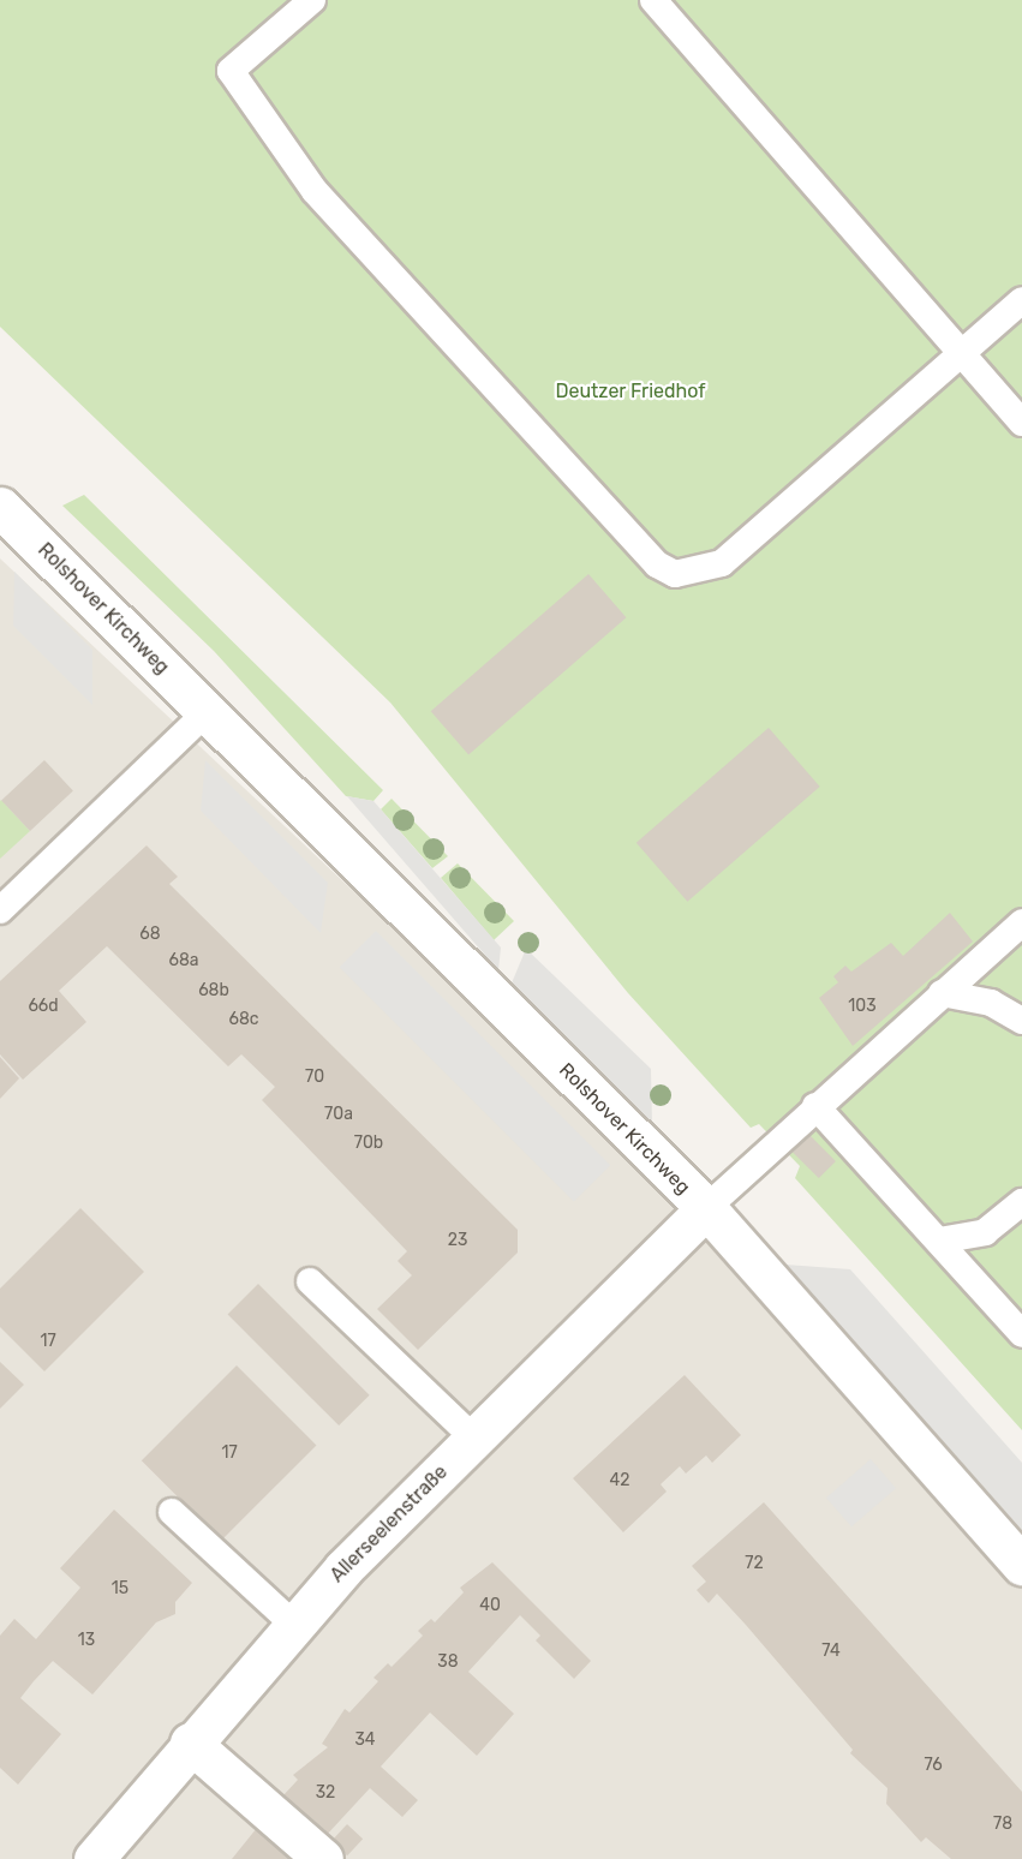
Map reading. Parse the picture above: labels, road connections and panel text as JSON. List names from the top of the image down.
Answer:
{
  "streets": {
    "street": ["Rolshover Kirchweg", "Allerseelenstraße"]
  },
  "crossings": [
    ["Rolshover Kirchweg", "Allerseelenstraße"]
  ],
  "parks": ["Deutzer Friedhof"],
  "house_numbers": [
    "68",
    "68a",
    "68b",
    "66d",
    "103",
    "68c",
    "70",
    "70a",
    "70b",
    "23",
    "17",
    "17",
    "42",
    "72",
    "15",
    "40",
    "13",
    "74",
    "38",
    "34",
    "76",
    "32",
    "78"
  ]
}
